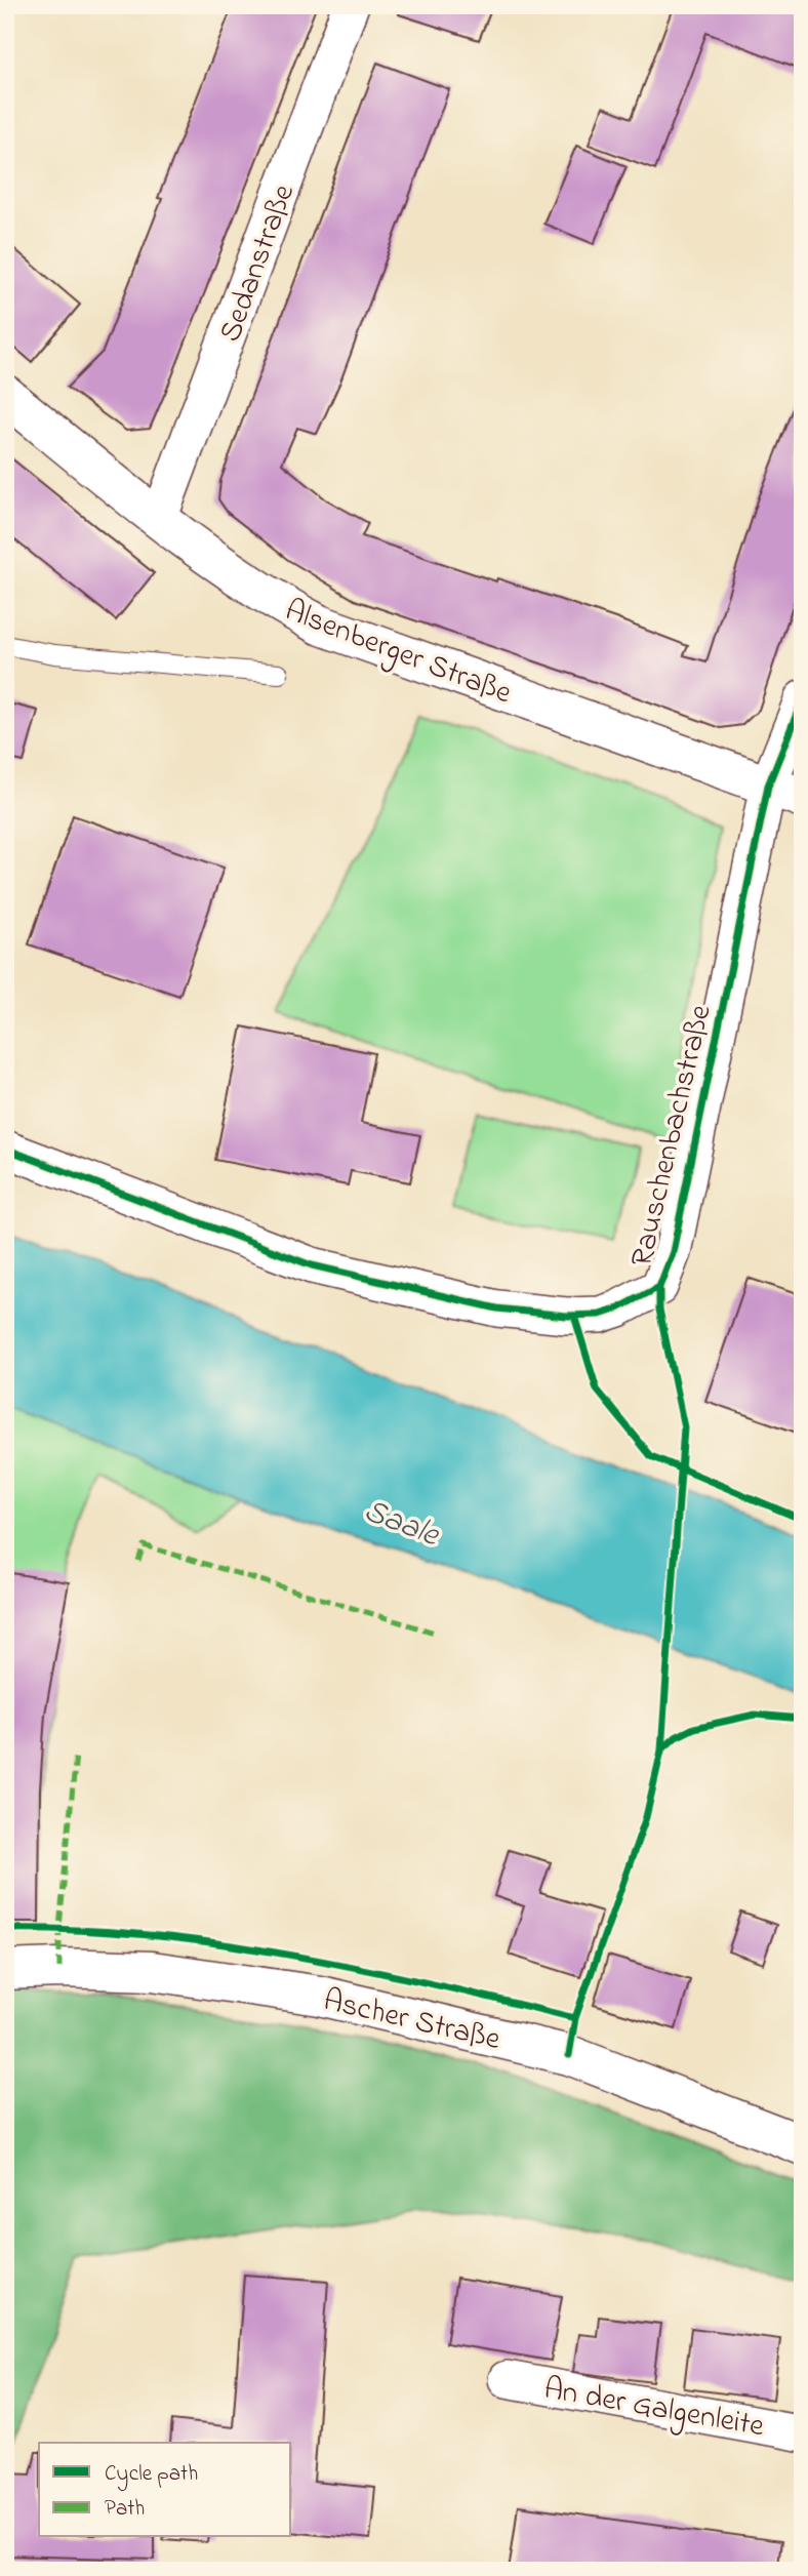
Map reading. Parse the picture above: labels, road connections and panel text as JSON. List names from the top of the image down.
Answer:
{
  "streets": {
    "street": [
      "Sedanstraße",
      "Alsenberger Straße",
      "Rauschenbachstraße",
      "Ascher Straße",
      "An der Galgenleite"
    ]
  },
  "crossings": [
    ["Sedanstraße", "Alsenberger Straße"],
    ["Alsenberger Straße", "Rauschenbachstraße"]
  ],
  "water": ["Saale"],
  "legend": ["Cycle path", "Path"]
}
